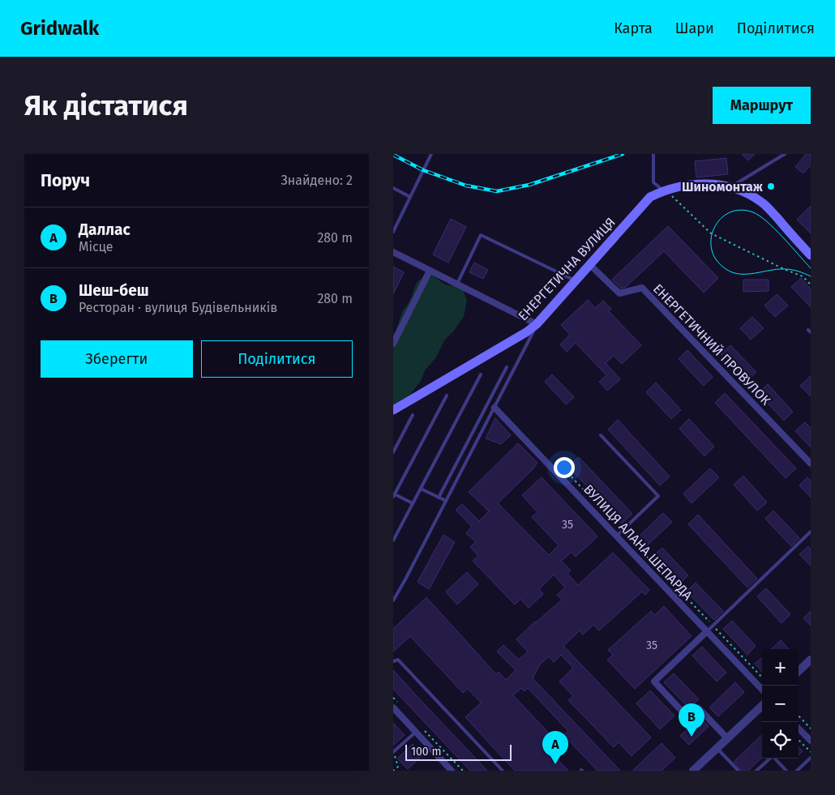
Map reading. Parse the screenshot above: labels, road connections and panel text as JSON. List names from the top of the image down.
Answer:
{
  "streets": {
    "main road": ["ЕНЕРГЕТИЧНА ВУЛИЦЯ"],
    "street": ["ЕНЕРГЕТИЧНИЙ ПРОВУЛОК", "ВУЛИЦЯ АЛАНА ШЕПАРДА"]
  },
  "crossings": [
    ["ЕНЕРГЕТИЧНА ВУЛИЦЯ", "ЕНЕРГЕТИЧНИЙ ПРОВУЛОК"]
  ],
  "places": ["Шиномонтаж"],
  "house_numbers": ["35", "35"],
  "scale_bar": "100 m",
  "page": {
    "header": "Gridwalk",
    "nav": ["Карта", "Шари", "Поділитися"],
    "buttons": [
      "Маршрут",
      ["Зберегти", "Поділитися"]
    ],
    "title": "Як дістатися",
    "heading": ["Поруч", "Знайдено: 2"],
    "list": [
      {
        "mark": "A",
        "name": "Даллас",
        "note": "Місце",
        "value": "280 m"
      },
      {
        "mark": "B",
        "name": "Шеш-беш",
        "note": "Ресторан · вулиця Будівельників",
        "value": "280 m"
      }
    ],
    "map_buttons": ["+", "−"],
    "pins": ["B", "A"],
    "scale": "100 m"
  }
}
